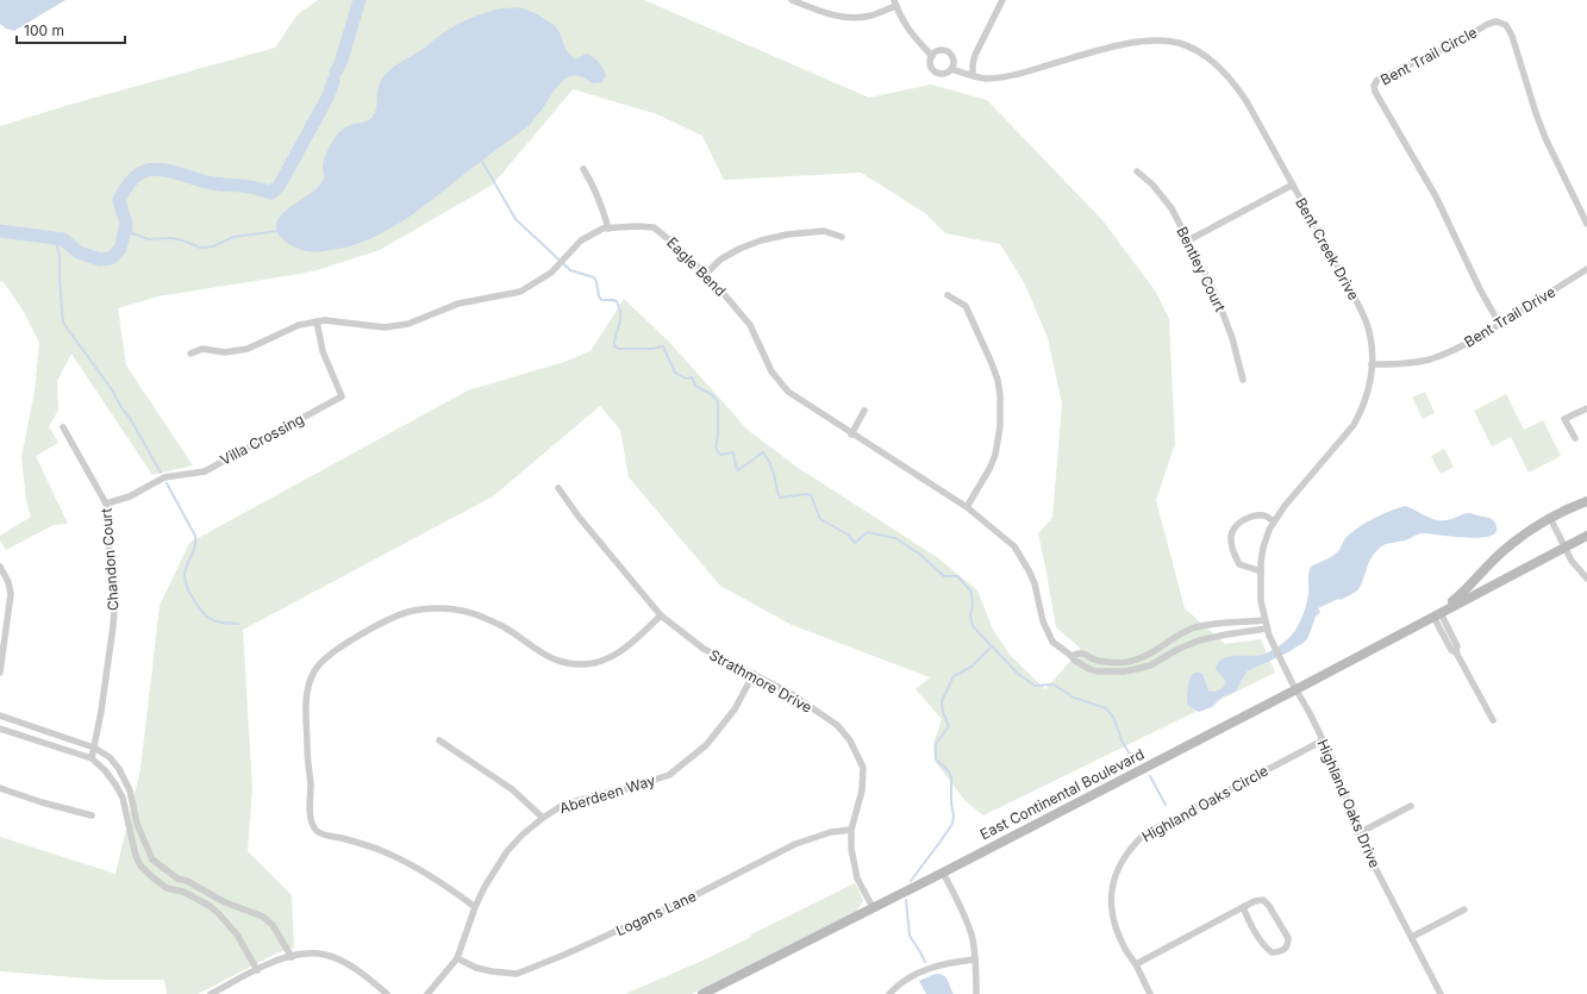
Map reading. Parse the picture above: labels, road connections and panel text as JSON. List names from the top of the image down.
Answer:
{
  "streets": {
    "main road": ["East Continental Boulevard"],
    "street": [
      "Bent Trail Circle",
      "Bent Creek Drive",
      "Eagle Bend",
      "Bentley Court",
      "Bent Trail Drive",
      "Villa Crossing",
      "Chandon Court",
      "Strathmore Drive",
      "Aberdeen Way",
      "Highland Oaks Circle",
      "Highland Oaks Drive",
      "Logans Lane"
    ]
  },
  "crossings": [
    ["Bent Trail Circle", "Bent Trail Drive"],
    ["Bent Creek Drive", "Eagle Bend"],
    ["Bent Creek Drive", "Bent Trail Drive"],
    ["Bent Creek Drive", "East Continental Boulevard"],
    ["Bent Creek Drive", "Highland Oaks Drive"],
    ["Eagle Bend", "Villa Crossing"],
    ["Villa Crossing", "Chandon Court"],
    ["Strathmore Drive", "Aberdeen Way"],
    ["Strathmore Drive", "East Continental Boulevard"],
    ["Strathmore Drive", "Logans Lane"],
    ["Aberdeen Way", "Logans Lane"],
    ["East Continental Boulevard", "Highland Oaks Drive"],
    ["Highland Oaks Circle", "Highland Oaks Drive"]
  ],
  "scale_bar": "100 m"
}
